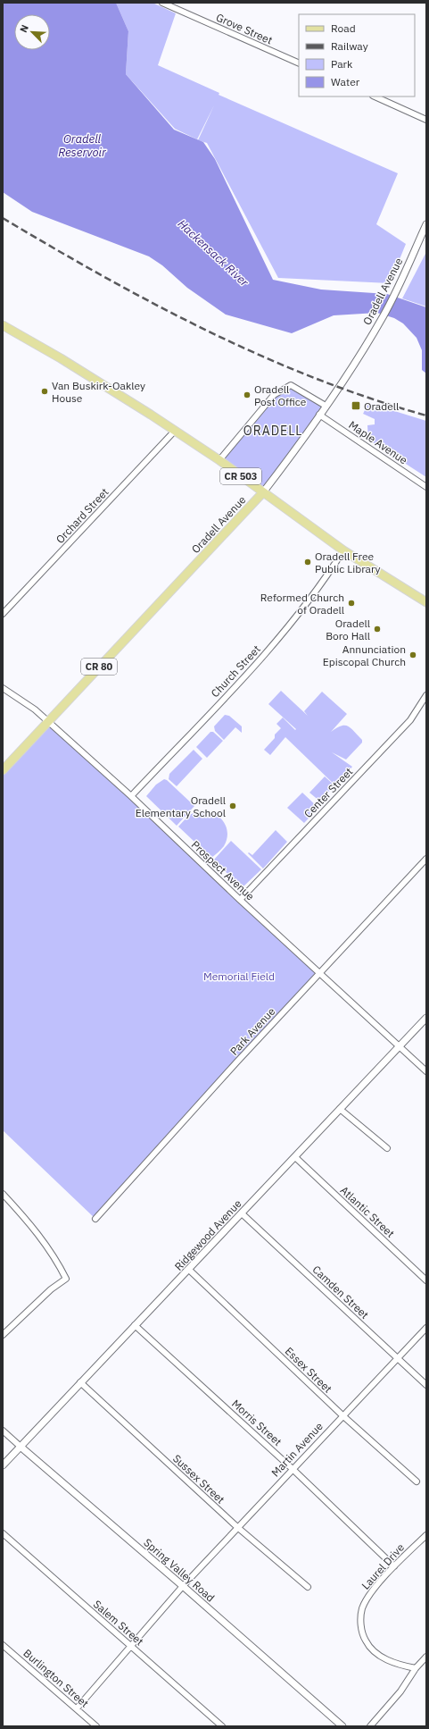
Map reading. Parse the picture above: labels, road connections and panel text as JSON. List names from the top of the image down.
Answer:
{
  "streets": {
    "main road": ["Oradell Avenue", "CR 503", "CR 80"],
    "street": [
      "Grove Street",
      "Maple Avenue",
      "Orchard Street",
      "Church Street",
      "Center Street",
      "Prospect Avenue",
      "Park Avenue",
      "Atlantic Street",
      "Ridgewood Avenue",
      "Camden Street",
      "Essex Street",
      "Morris Street",
      "Martin Avenue",
      "Sussex Street",
      "Laurel Drive",
      "Spring Valley Road",
      "Salem Street",
      "Burlington Street"
    ]
  },
  "crossings": [
    ["Oradell Avenue", "Maple Avenue"],
    ["Oradell Avenue", "CR 503"],
    ["Oradell Avenue", "Prospect Avenue"],
    ["CR 503", "Orchard Street"],
    ["CR 503", "Church Street"],
    ["Church Street", "Prospect Avenue"],
    ["Center Street", "Prospect Avenue"],
    ["Prospect Avenue", "Park Avenue"],
    ["Prospect Avenue", "Ridgewood Avenue"],
    ["Atlantic Street", "Ridgewood Avenue"],
    ["Ridgewood Avenue", "Camden Street"],
    ["Ridgewood Avenue", "Essex Street"],
    ["Ridgewood Avenue", "Morris Street"],
    ["Ridgewood Avenue", "Sussex Street"],
    ["Ridgewood Avenue", "Spring Valley Road"],
    ["Camden Street", "Martin Avenue"],
    ["Essex Street", "Martin Avenue"],
    ["Morris Street", "Martin Avenue"],
    ["Morris Street", "Laurel Drive"],
    ["Martin Avenue", "Sussex Street"],
    ["Martin Avenue", "Spring Valley Road"],
    ["Martin Avenue", "Salem Street"],
    ["Martin Avenue", "Burlington Street"]
  ],
  "districts": ["ORADELL"],
  "water": ["Oradell Reservoir", "Hackensack River"],
  "parks": ["Memorial Field"],
  "places": {
    "other": [
      "Van Buskirk-Oakley House",
      "Oradell Post Office",
      "Oradell Free Public Library",
      "Reformed Church of Oradell",
      "Oradell Boro Hall",
      "Annunciation Episcopal Church",
      "Oradell Elementary School"
    ],
    "transit": ["Oradell"]
  },
  "legend": [
    "Road",
    "Railway",
    "Park",
    "Water"
  ],
  "north": "top left"
}
